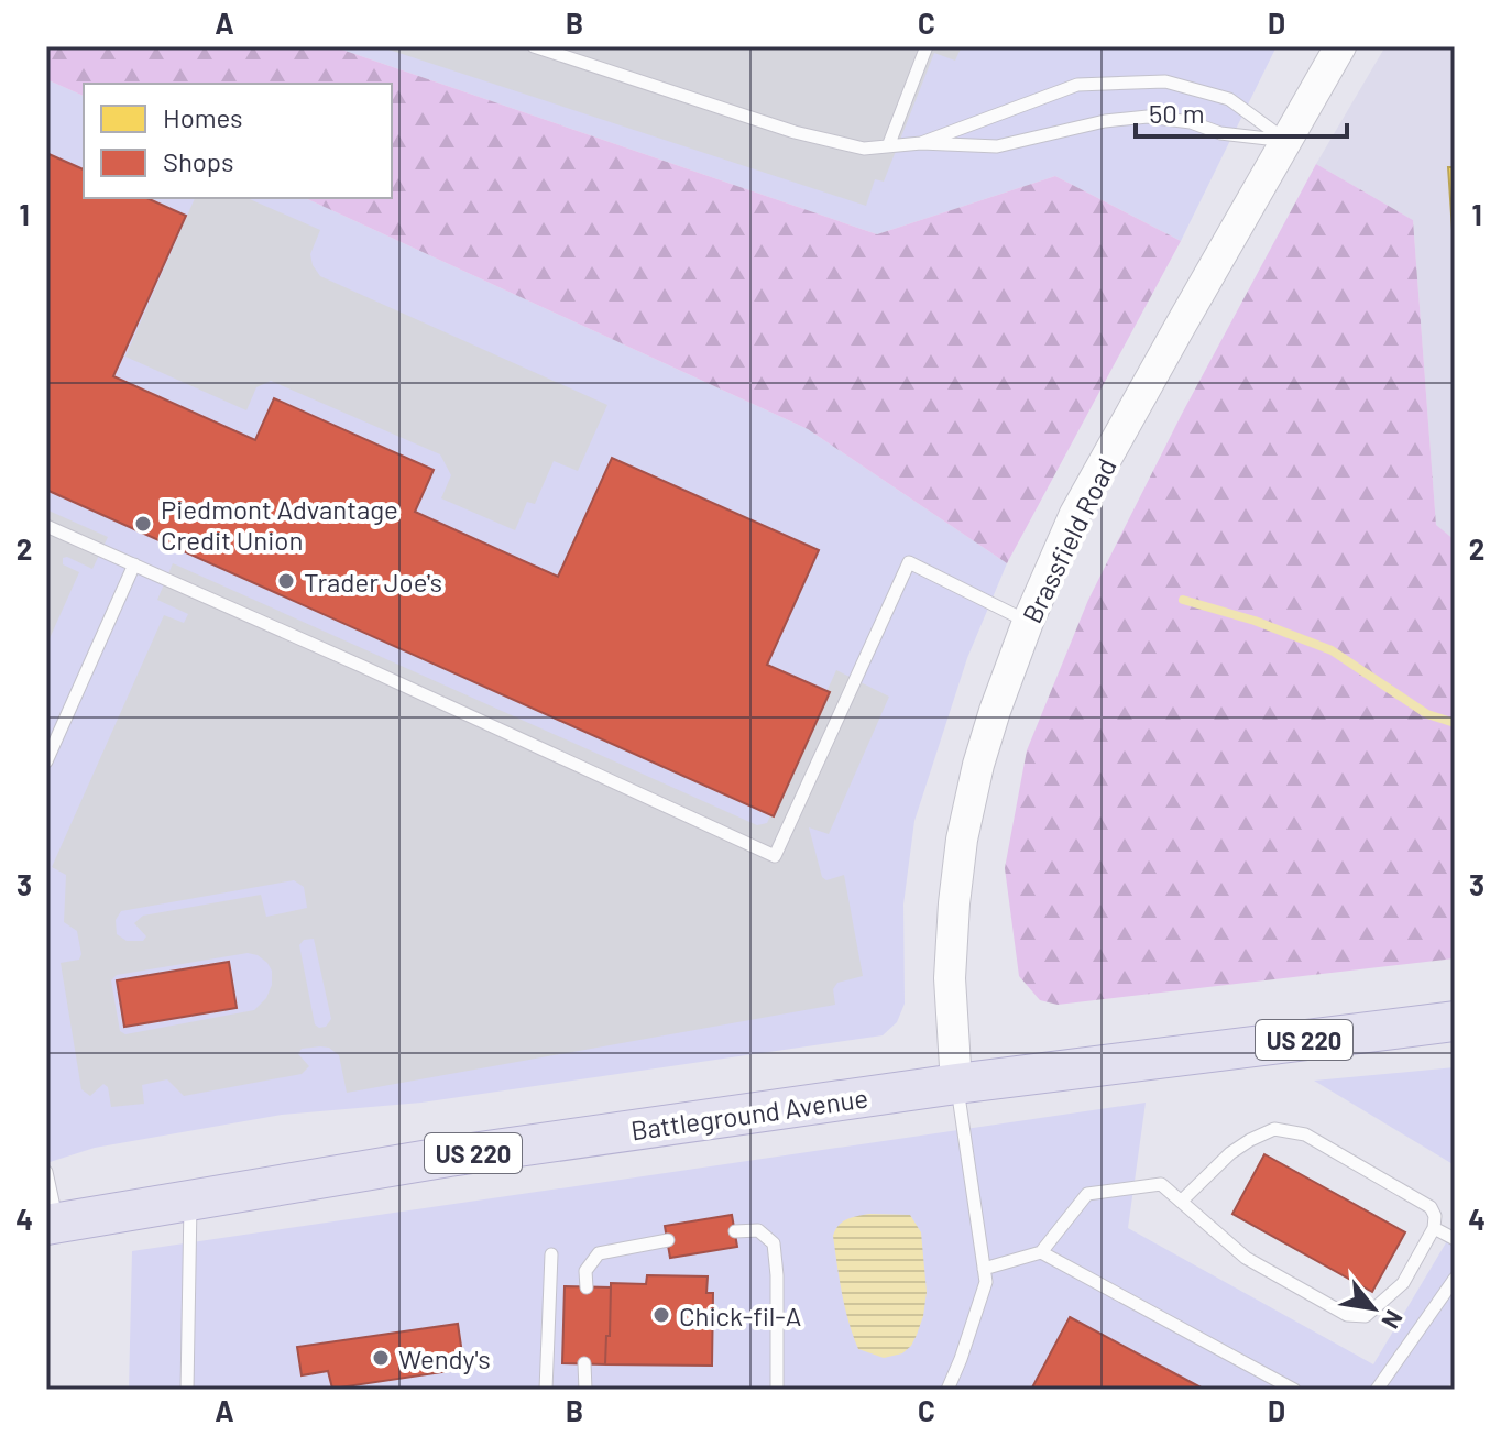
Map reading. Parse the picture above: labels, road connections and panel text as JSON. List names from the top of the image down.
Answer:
{
  "streets": {
    "main road": ["US 220", "Battleground Avenue"],
    "street": ["Brassfield Road"]
  },
  "crossings": [
    ["Brassfield Road", "Battleground Avenue"]
  ],
  "places": [
    "Piedmont Advantage Credit Union",
    "Trader Joe's",
    "Chick-fil-A",
    "Wendy's"
  ],
  "legend": ["Homes", "Shops"],
  "scale_bar": "50 m",
  "north": "bottom right",
  "grid": {
    "columns": [
      "A",
      "B",
      "C",
      "D"
    ],
    "rows": [
      "1",
      "2",
      "3",
      "4"
    ]
  }
}
